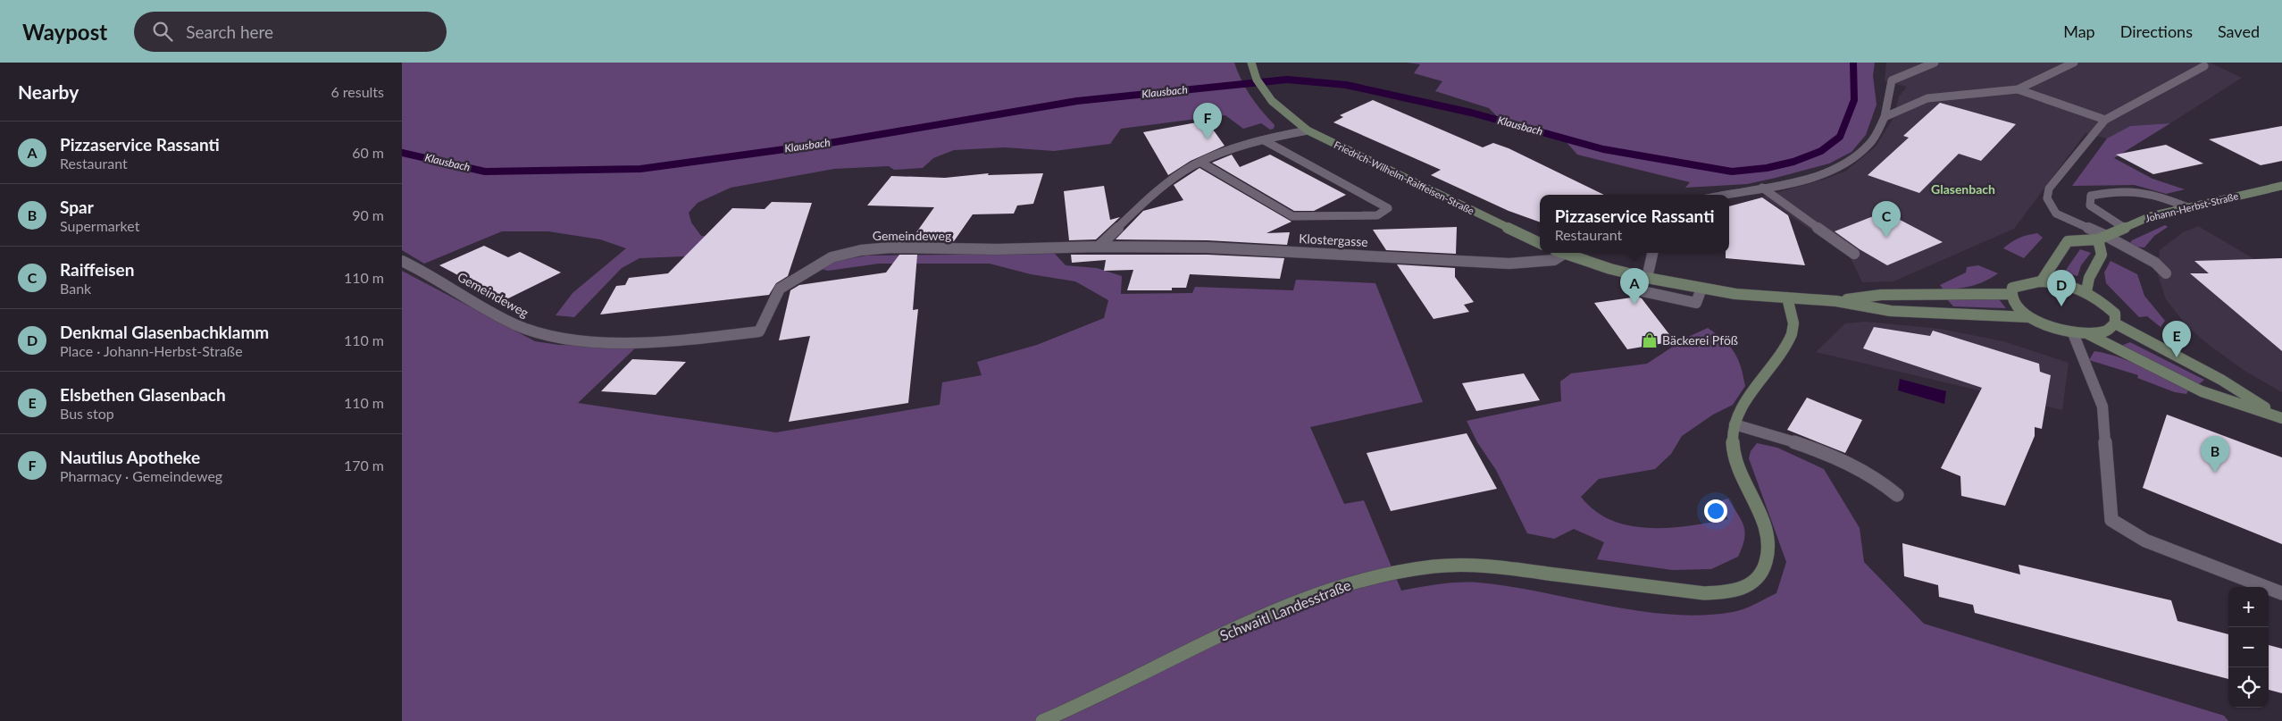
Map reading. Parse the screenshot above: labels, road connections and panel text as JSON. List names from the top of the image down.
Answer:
{
  "streets": {
    "main road": ["Friedrich-Wilhelm-Raiffeisen-Straße", "Johann-Herbst-Straße", "Schwaitl Landesstraße"],
    "street": ["Gemeindeweg", "Klostergasse"]
  },
  "crossings": [
    ["Gemeindeweg", "Klostergasse"]
  ],
  "districts": ["Glasenbach"],
  "water": ["Klausbach"],
  "places": {
    "shop": ["Bäckerei Pföß"]
  },
  "page": {
    "header": "Waypost",
    "search": "Search here",
    "nav": ["Map", "Directions", "Saved"],
    "heading": ["Nearby", "6 results"],
    "pins": [
      "F",
      "C",
      "A",
      "D",
      "E",
      "B"
    ],
    "list": [
      {
        "mark": "A",
        "name": "Pizzaservice Rassanti",
        "note": "Restaurant",
        "value": "60 m"
      },
      {
        "mark": "B",
        "name": "Spar",
        "note": "Supermarket",
        "value": "90 m"
      },
      {
        "mark": "C",
        "name": "Raiffeisen",
        "note": "Bank",
        "value": "110 m"
      },
      {
        "mark": "D",
        "name": "Denkmal Glasenbachklamm",
        "note": "Place · Johann-Herbst-Straße",
        "value": "110 m"
      },
      {
        "mark": "E",
        "name": "Elsbethen Glasenbach",
        "note": "Bus stop",
        "value": "110 m"
      },
      {
        "mark": "F",
        "name": "Nautilus Apotheke",
        "note": "Pharmacy · Gemeindeweg",
        "value": "170 m"
      }
    ],
    "popup": ["Pizzaservice Rassanti", "Restaurant"],
    "map_buttons": ["+", "−"]
  }
}
